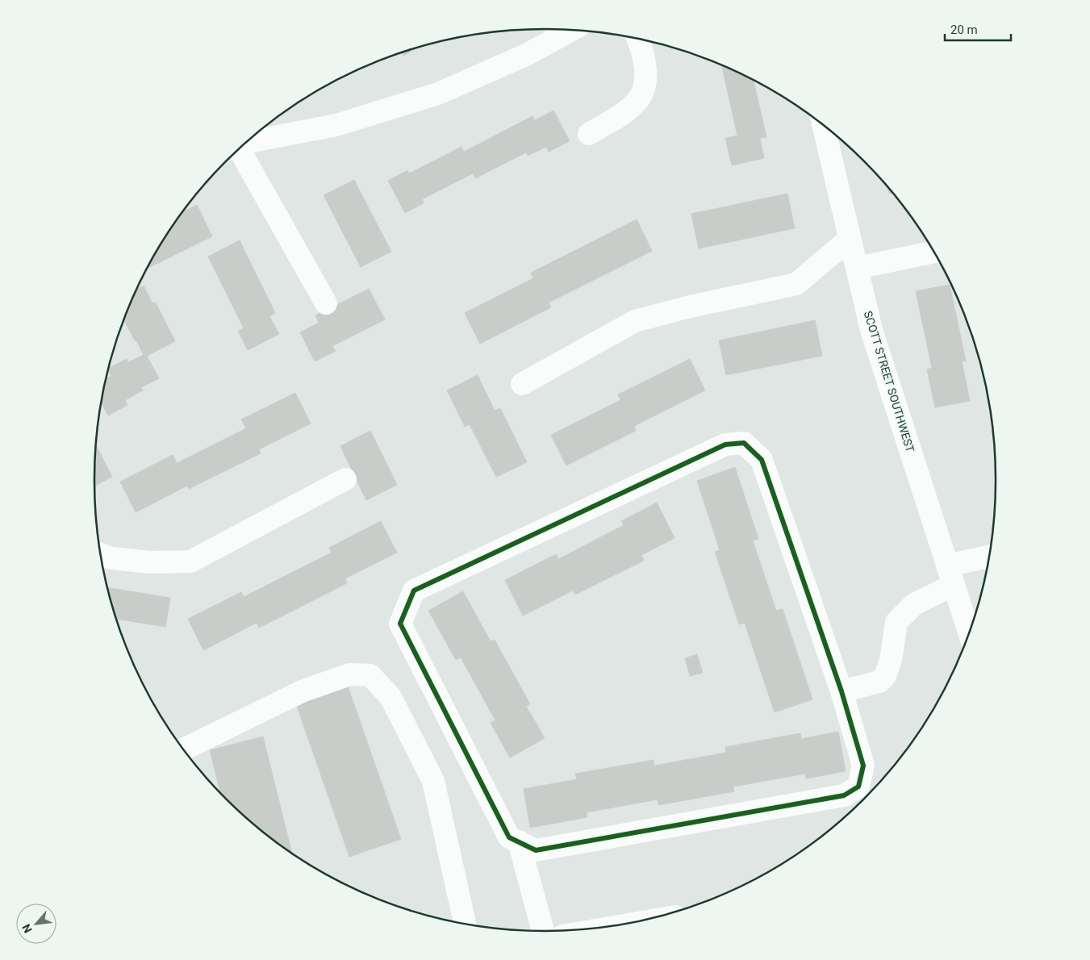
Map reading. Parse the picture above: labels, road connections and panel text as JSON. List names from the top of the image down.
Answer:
{
  "streets": {
    "street": ["SCOTT STREET SOUTHWEST"]
  },
  "scale_bar": "20 m",
  "north": "bottom left"
}
